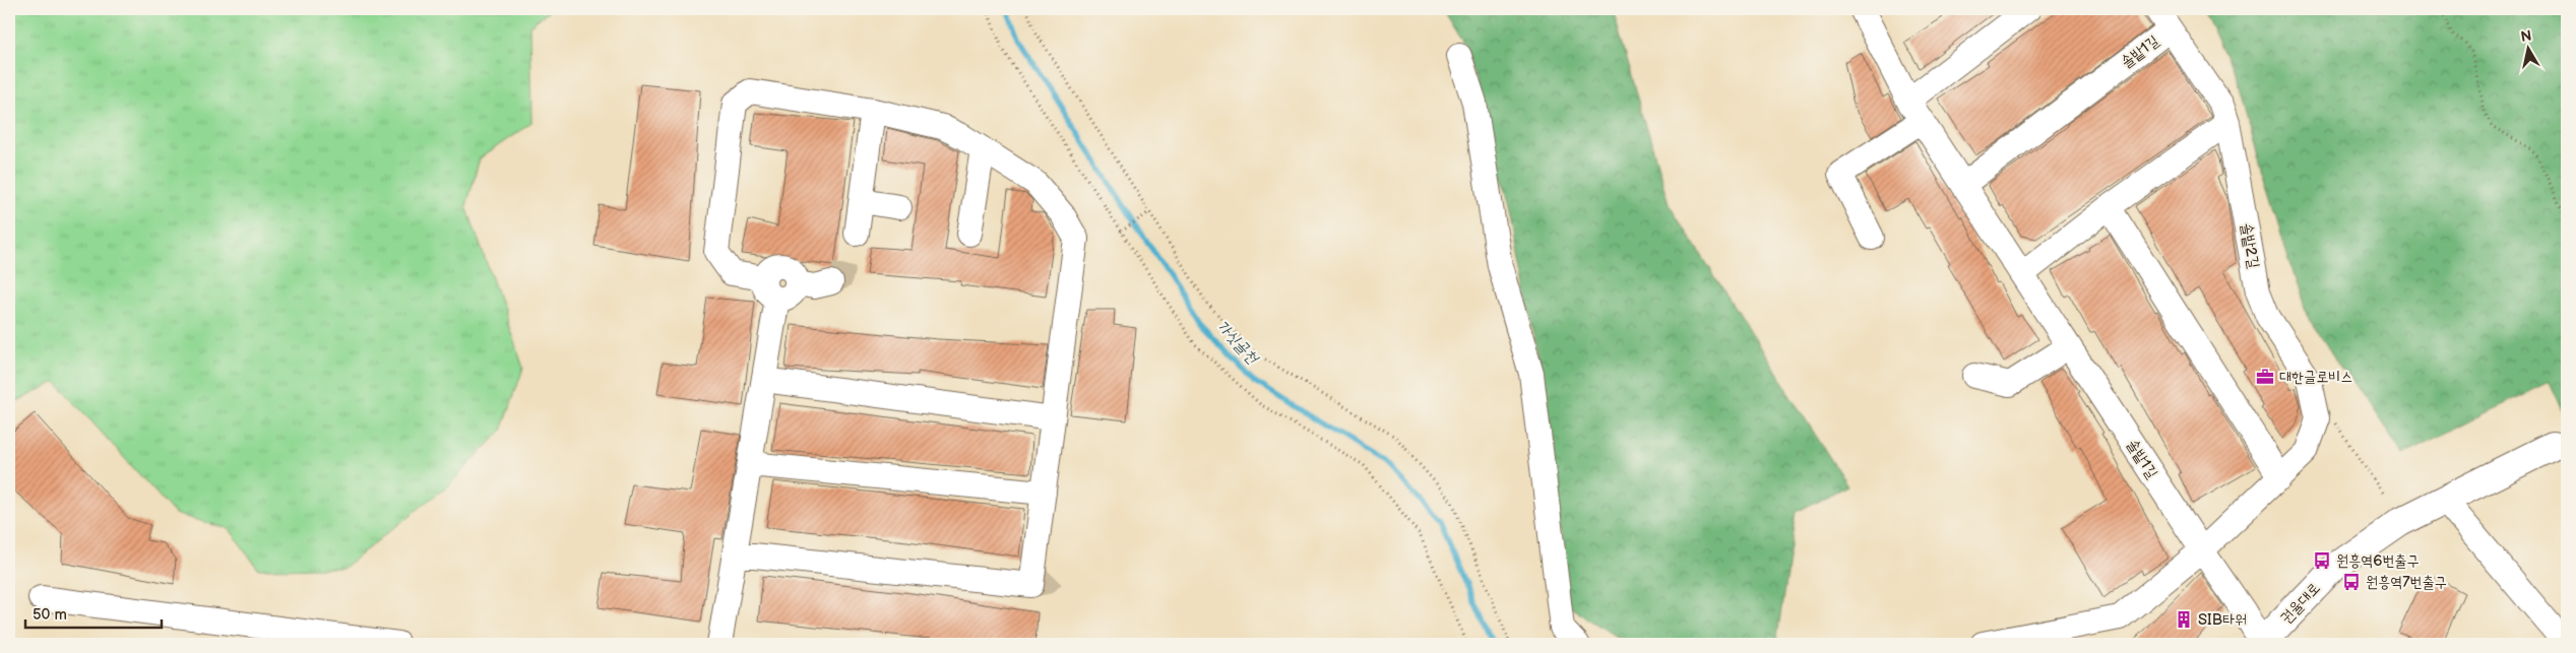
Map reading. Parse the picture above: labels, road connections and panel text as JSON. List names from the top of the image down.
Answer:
{
  "streets": {
    "main road": ["권율대로"],
    "street": ["솔밭1길", "솔밭2길"]
  },
  "crossings": [
    ["솔밭1길", "솔밭2길"],
    ["솔밭1길", "권율대로"]
  ],
  "water": ["가싯골천"],
  "places": {
    "office": ["대한글로비스"],
    "bus stop": ["원흥역6번출구", "원흥역7번출구"],
    "building": ["SIB타워"]
  },
  "scale_bar": "50 m",
  "north": "top"
}
